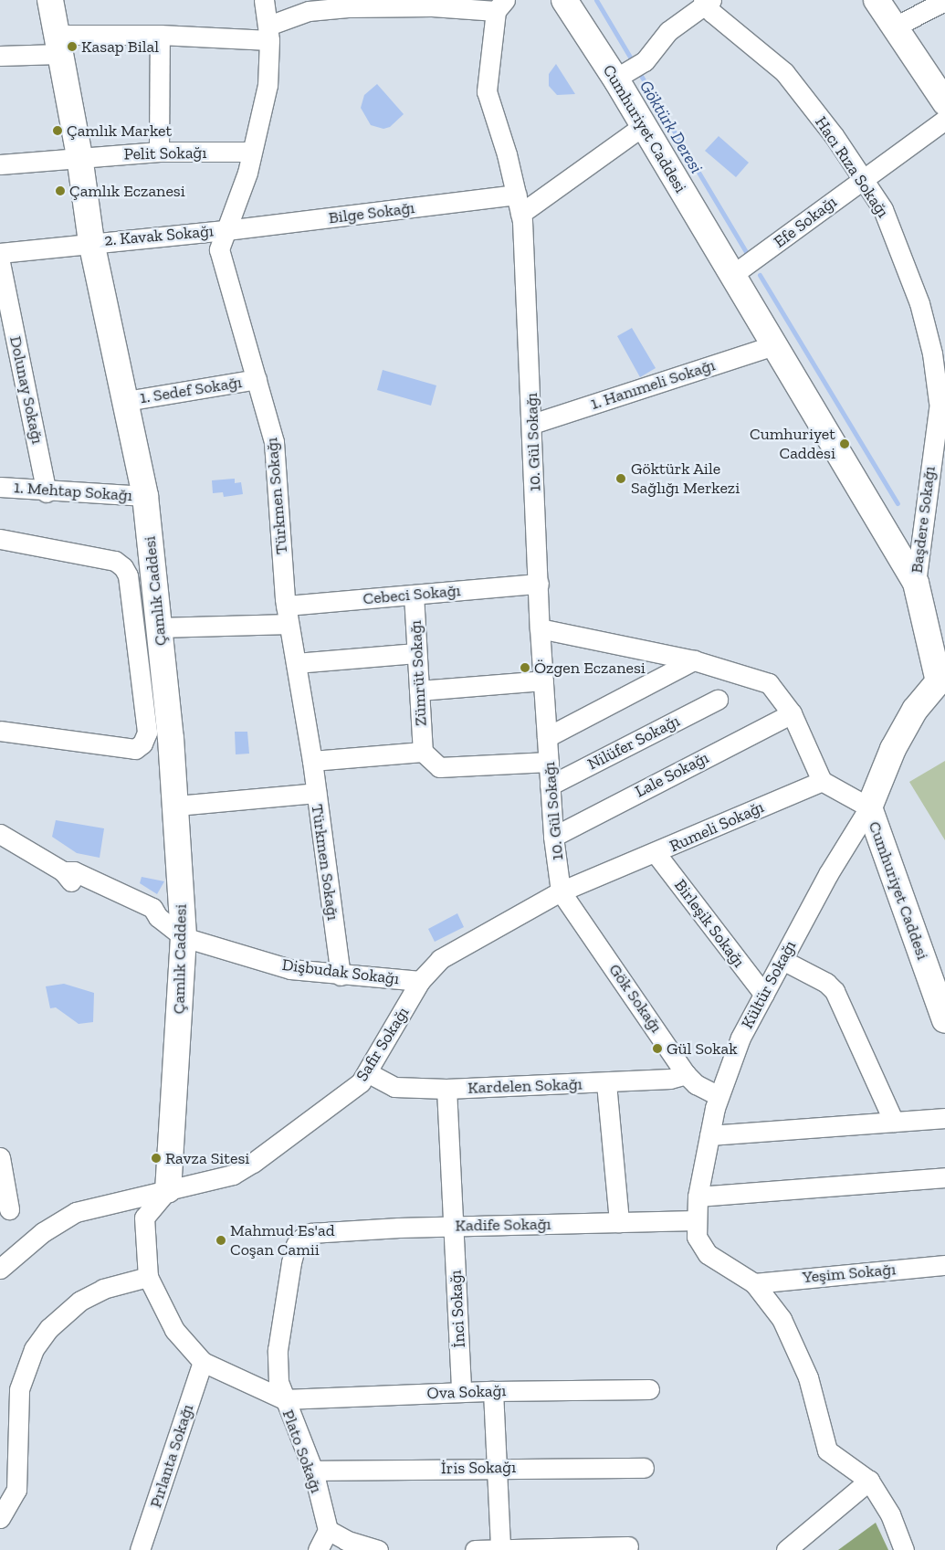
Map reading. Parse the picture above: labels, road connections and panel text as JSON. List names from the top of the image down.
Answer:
{
  "streets": {
    "main road": ["Cumhuriyet Caddesi", "Çamlık Caddesi"],
    "street": [
      "Pelit Sokağı",
      "Hacı Rıza Sokağı",
      "Bilge Sokağı",
      "Efe Sokağı",
      "2. Kavak Sokağı",
      "1. Hanımeli Sokağı",
      "Dolunay Sokağı",
      "1. Sedef Sokağı",
      "10. Gül Sokağı",
      "1. Mehtap Sokağı",
      "Türkmen Sokağı",
      "Başdere Sokağı",
      "Cebeci Sokağı",
      "Zümrüt Sokağı",
      "Nilüfer Sokağı",
      "Lale Sokağı",
      "Rumeli Sokağı",
      "Birleşik Sokağı",
      "Dişbudak Sokağı",
      "Kültür Sokağı",
      "Gök Sokağı",
      "Safir Sokağı",
      "Kardelen Sokağı",
      "Kadife Sokağı",
      "Yeşim Sokağı",
      "İnci Sokağı",
      "Ova Sokağı",
      "Plato Sokağı",
      "Pırlanta Sokağı",
      "İris Sokağı"
    ]
  },
  "crossings": [
    ["Cumhuriyet Caddesi", "Efe Sokağı"],
    ["Cumhuriyet Caddesi", "1. Hanımeli Sokağı"],
    ["Cumhuriyet Caddesi", "Başdere Sokağı"],
    ["Cumhuriyet Caddesi", "Kültür Sokağı"],
    ["Pelit Sokağı", "Türkmen Sokağı"],
    ["Pelit Sokağı", "Çamlık Caddesi"],
    ["Hacı Rıza Sokağı", "Efe Sokağı"],
    ["Hacı Rıza Sokağı", "Başdere Sokağı"],
    ["Bilge Sokağı", "2. Kavak Sokağı"],
    ["Bilge Sokağı", "10. Gül Sokağı"],
    ["Bilge Sokağı", "Türkmen Sokağı"],
    ["2. Kavak Sokağı", "Türkmen Sokağı"],
    ["2. Kavak Sokağı", "Çamlık Caddesi"],
    ["1. Hanımeli Sokağı", "10. Gül Sokağı"],
    ["Dolunay Sokağı", "1. Mehtap Sokağı"],
    ["1. Sedef Sokağı", "Türkmen Sokağı"],
    ["1. Sedef Sokağı", "Çamlık Caddesi"],
    ["10. Gül Sokağı", "Cebeci Sokağı"],
    ["10. Gül Sokağı", "Nilüfer Sokağı"],
    ["10. Gül Sokağı", "Lale Sokağı"],
    ["10. Gül Sokağı", "Rumeli Sokağı"],
    ["10. Gül Sokağı", "Gök Sokağı"],
    ["10. Gül Sokağı", "Safir Sokağı"],
    ["1. Mehtap Sokağı", "Çamlık Caddesi"],
    ["Türkmen Sokağı", "Cebeci Sokağı"],
    ["Türkmen Sokağı", "Dişbudak Sokağı"],
    ["Çamlık Caddesi", "Cebeci Sokağı"],
    ["Çamlık Caddesi", "Dişbudak Sokağı"],
    ["Çamlık Caddesi", "Safir Sokağı"],
    ["Cebeci Sokağı", "Zümrüt Sokağı"],
    ["Rumeli Sokağı", "Birleşik Sokağı"],
    ["Rumeli Sokağı", "Gök Sokağı"],
    ["Rumeli Sokağı", "Safir Sokağı"],
    ["Birleşik Sokağı", "Kültür Sokağı"],
    ["Dişbudak Sokağı", "Safir Sokağı"],
    ["Kültür Sokağı", "Gök Sokağı"],
    ["Kültür Sokağı", "Kadife Sokağı"],
    ["Kültür Sokağı", "Yeşim Sokağı"],
    ["Gök Sokağı", "Safir Sokağı"],
    ["Gök Sokağı", "Kardelen Sokağı"],
    ["Safir Sokağı", "Kardelen Sokağı"],
    ["Kardelen Sokağı", "İnci Sokağı"],
    ["Kadife Sokağı", "İnci Sokağı"],
    ["Kadife Sokağı", "Plato Sokağı"],
    ["İnci Sokağı", "Ova Sokağı"],
    ["Ova Sokağı", "Plato Sokağı"],
    ["Plato Sokağı", "İris Sokağı"]
  ],
  "water": ["Göktürk Deresi"],
  "places": [
    "Kasap Bilal",
    "Çamlık Market",
    "Çamlık Eczanesi",
    "Cumhuriyet Caddesi",
    "Göktürk Aile Sağlığı Merkezi",
    "Özgen Eczanesi",
    "Gül Sokak",
    "Ravza Sitesi",
    "Mahmud Es'ad Coşan Camii"
  ]
}
